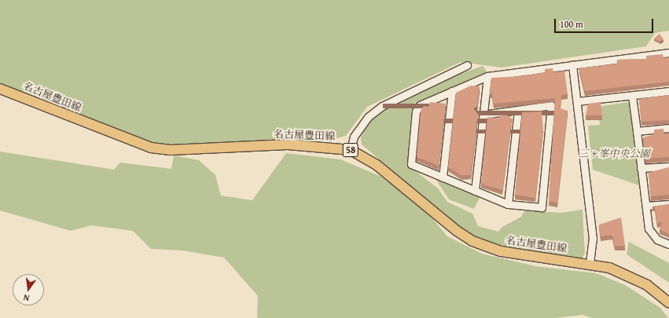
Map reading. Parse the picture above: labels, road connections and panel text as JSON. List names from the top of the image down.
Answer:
{
  "streets": {
    "main road": ["名古屋豊田線", "58"]
  },
  "parks": ["三ヶ峯中央公園"],
  "scale_bar": "100 m",
  "north": "bottom"
}
